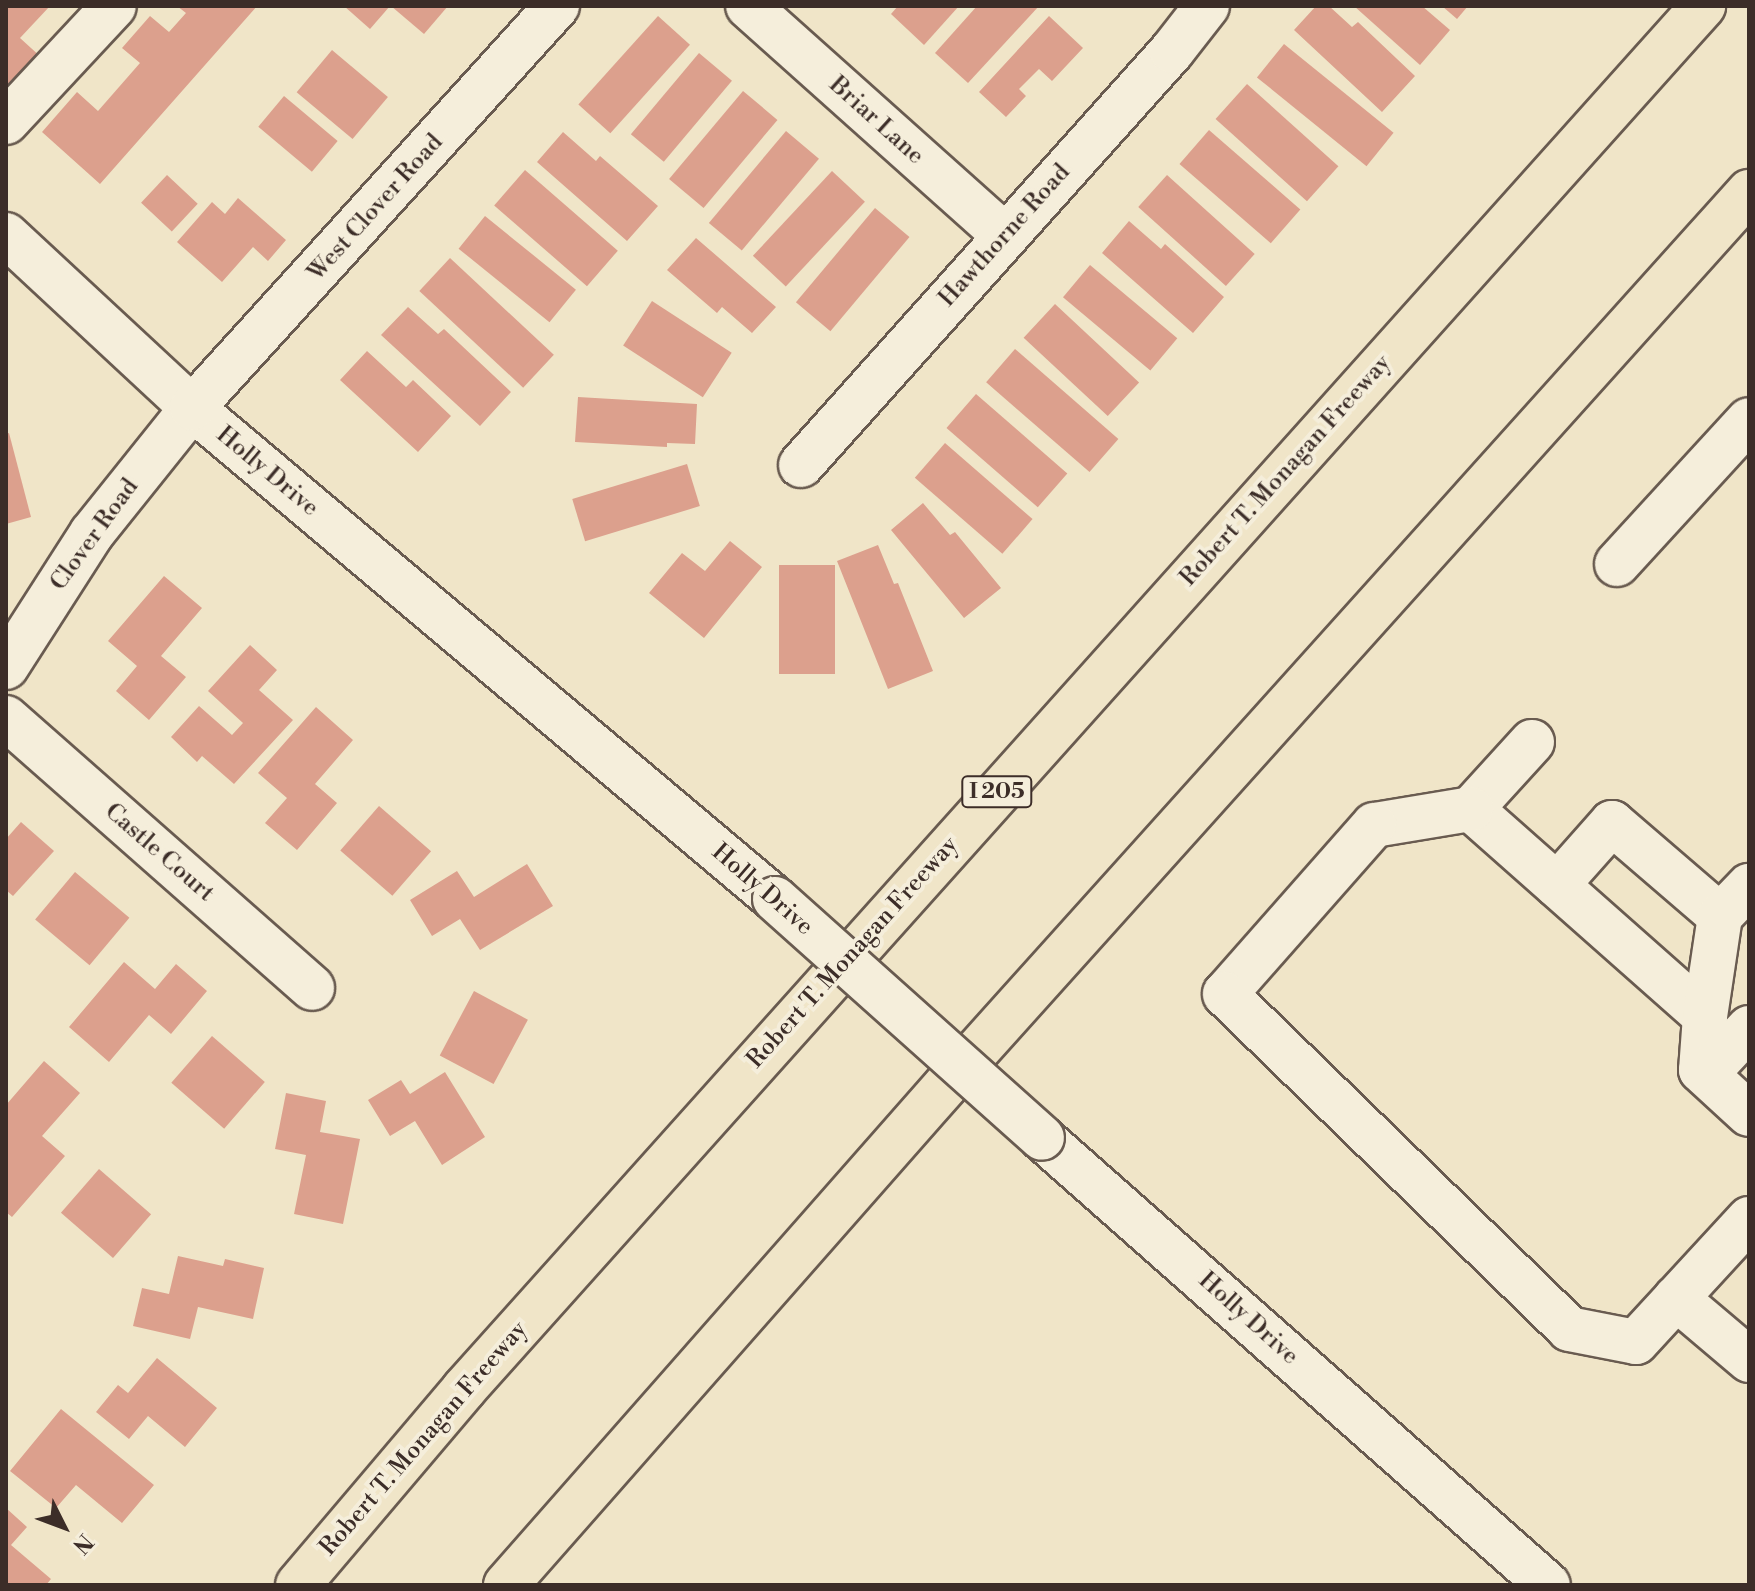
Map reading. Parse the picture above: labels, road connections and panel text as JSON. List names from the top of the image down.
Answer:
{
  "streets": {
    "highway": ["Robert T. Monagan Freeway", "I 205"],
    "street": [
      "Briar Lane",
      "West Clover Road",
      "Hawthorne Road",
      "Holly Drive",
      "Clover Road",
      "Castle Court"
    ]
  },
  "crossings": [
    ["Briar Lane", "Hawthorne Road"],
    ["West Clover Road", "Holly Drive"],
    ["West Clover Road", "Clover Road"],
    ["Holly Drive", "Clover Road"]
  ],
  "north": "bottom right"
}
